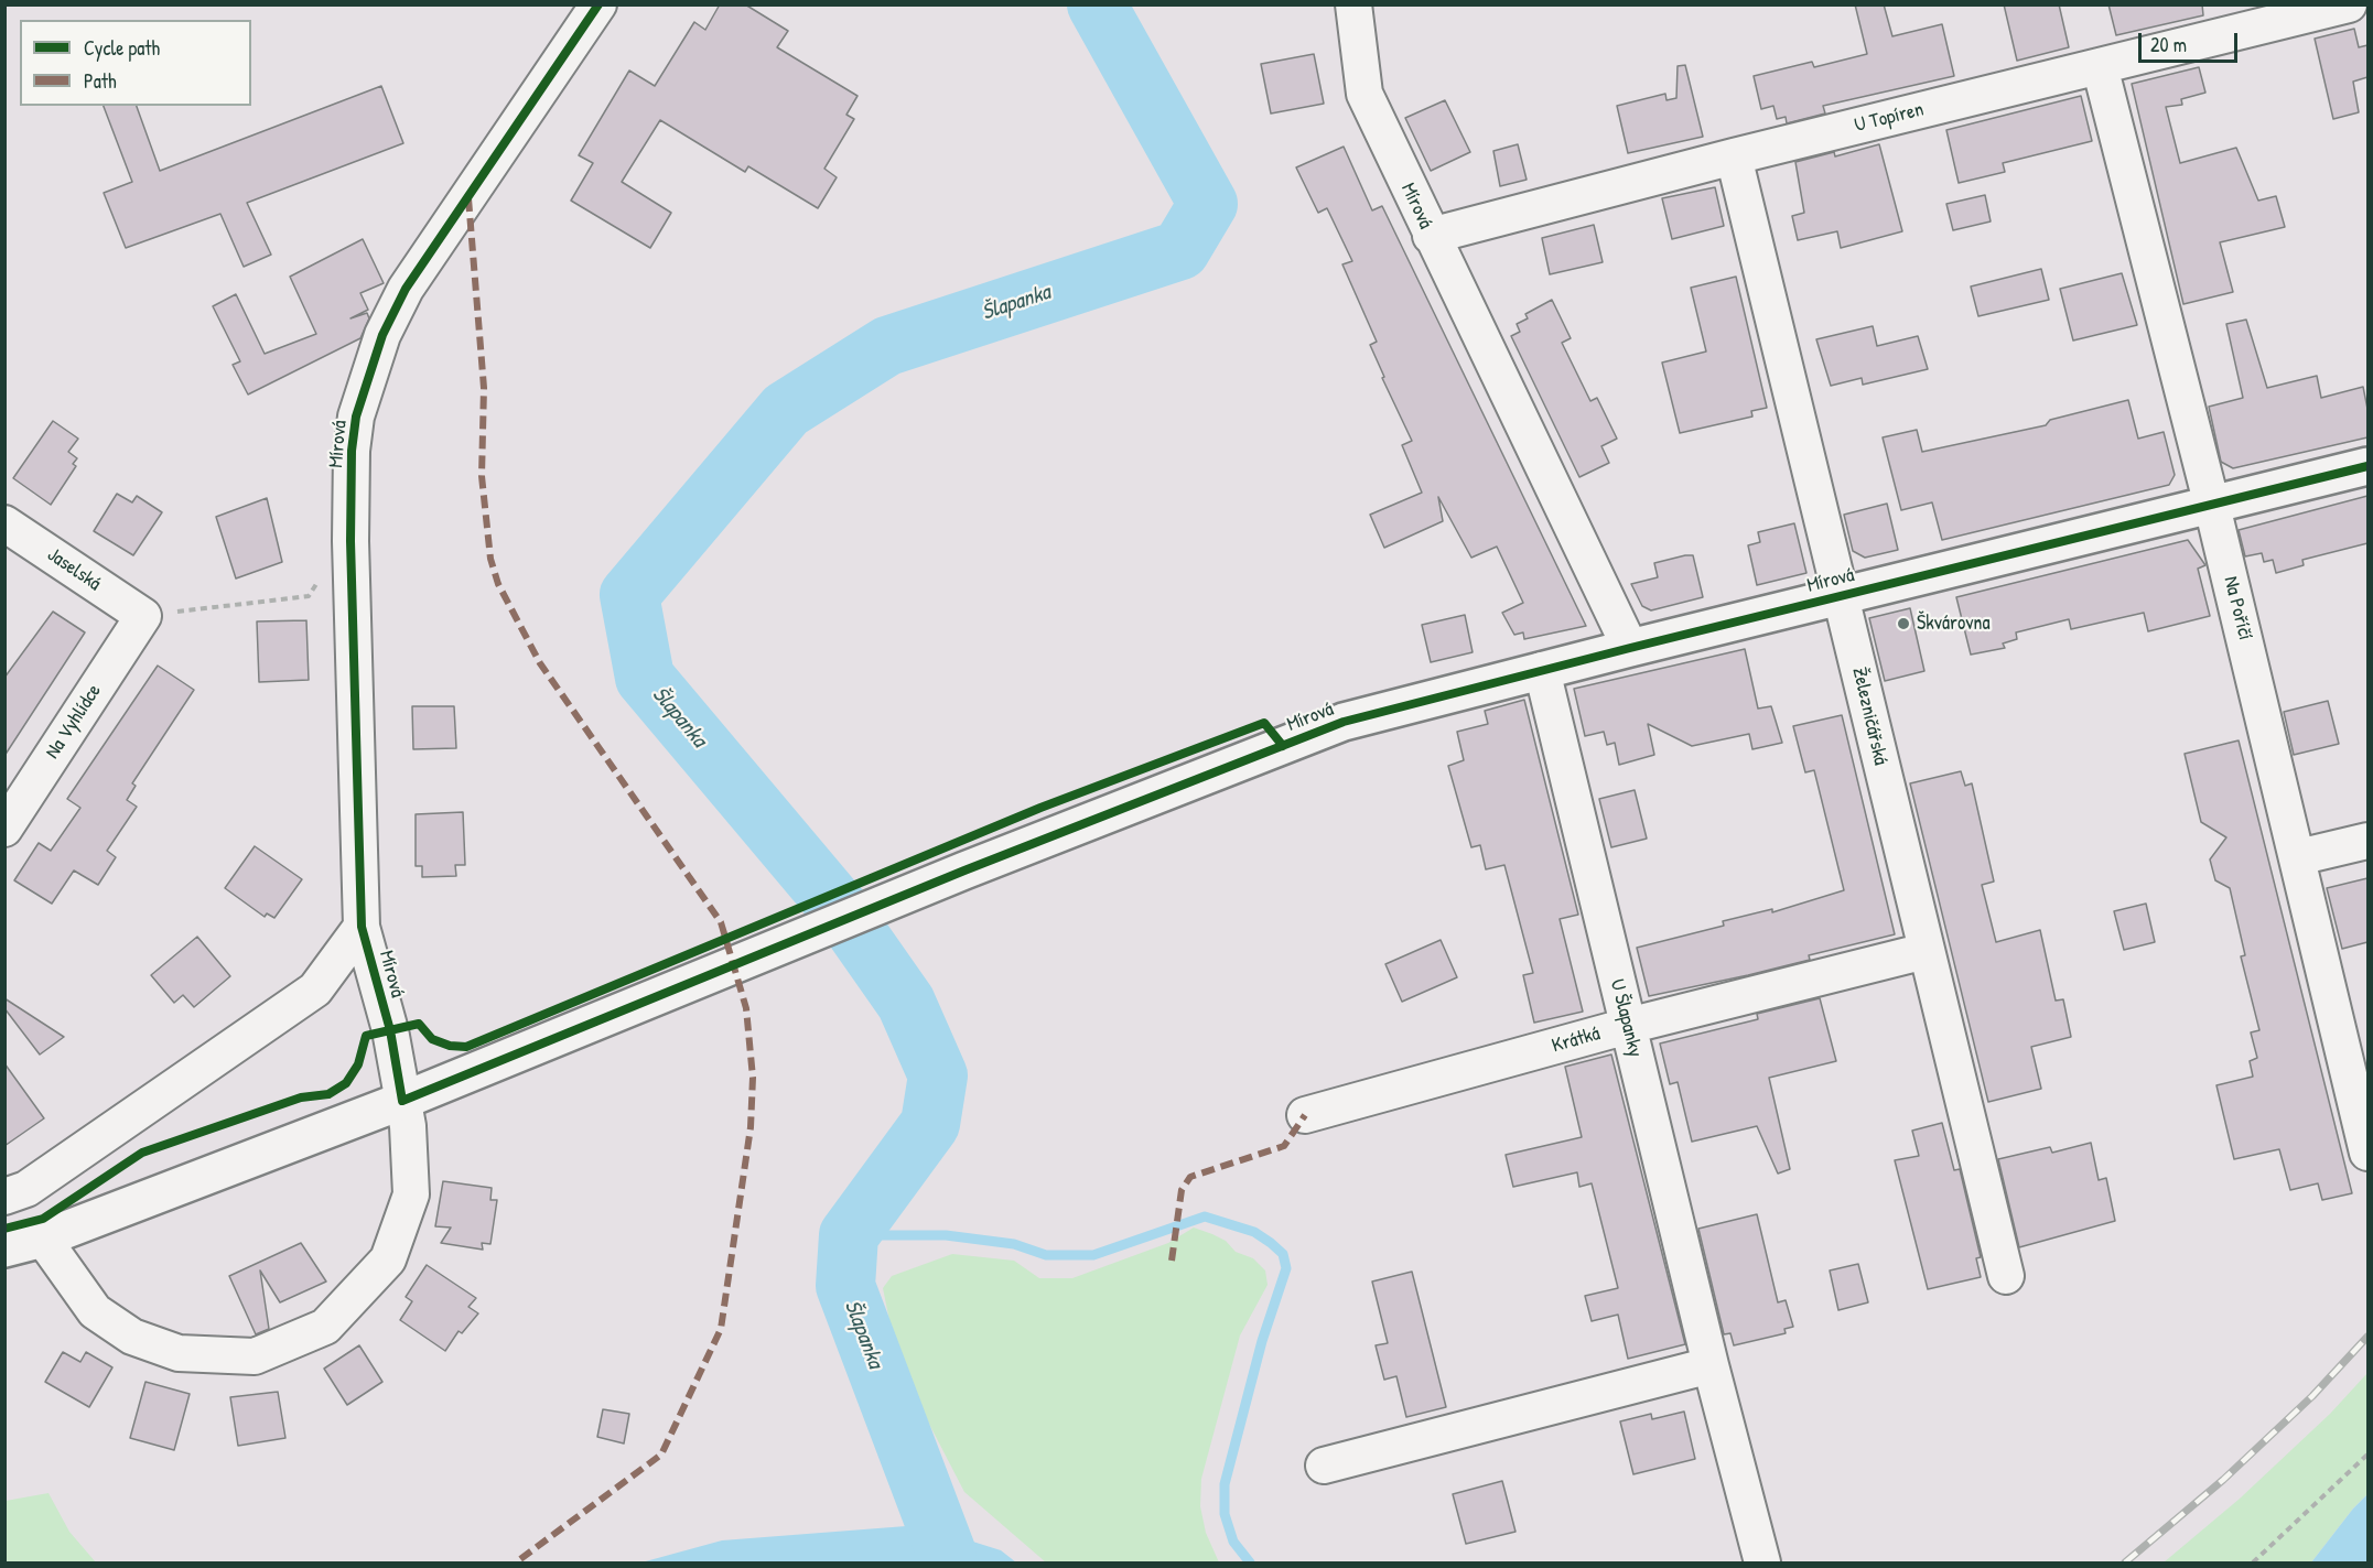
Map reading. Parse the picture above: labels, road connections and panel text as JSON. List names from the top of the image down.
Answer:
{
  "streets": {
    "street": [
      "U Topíren",
      "Mírová",
      "Jaselská",
      "Na Poříčí",
      "Železničářská",
      "Na Vyhlídce",
      "U Šlapanky",
      "Krátká"
    ]
  },
  "crossings": [
    ["U Topíren", "Mírová"],
    ["U Topíren", "Na Poříčí"],
    ["U Topíren", "Železničářská"],
    ["Mírová", "Na Poříčí"],
    ["Mírová", "Železničářská"],
    ["Mírová", "U Šlapanky"],
    ["Jaselská", "Na Vyhlídce"],
    ["Železničářská", "Krátká"],
    ["U Šlapanky", "Krátká"]
  ],
  "water": ["Šlapanka"],
  "places": ["Škvárovna"],
  "legend": ["Cycle path", "Path"],
  "scale_bar": "20 m"
}
